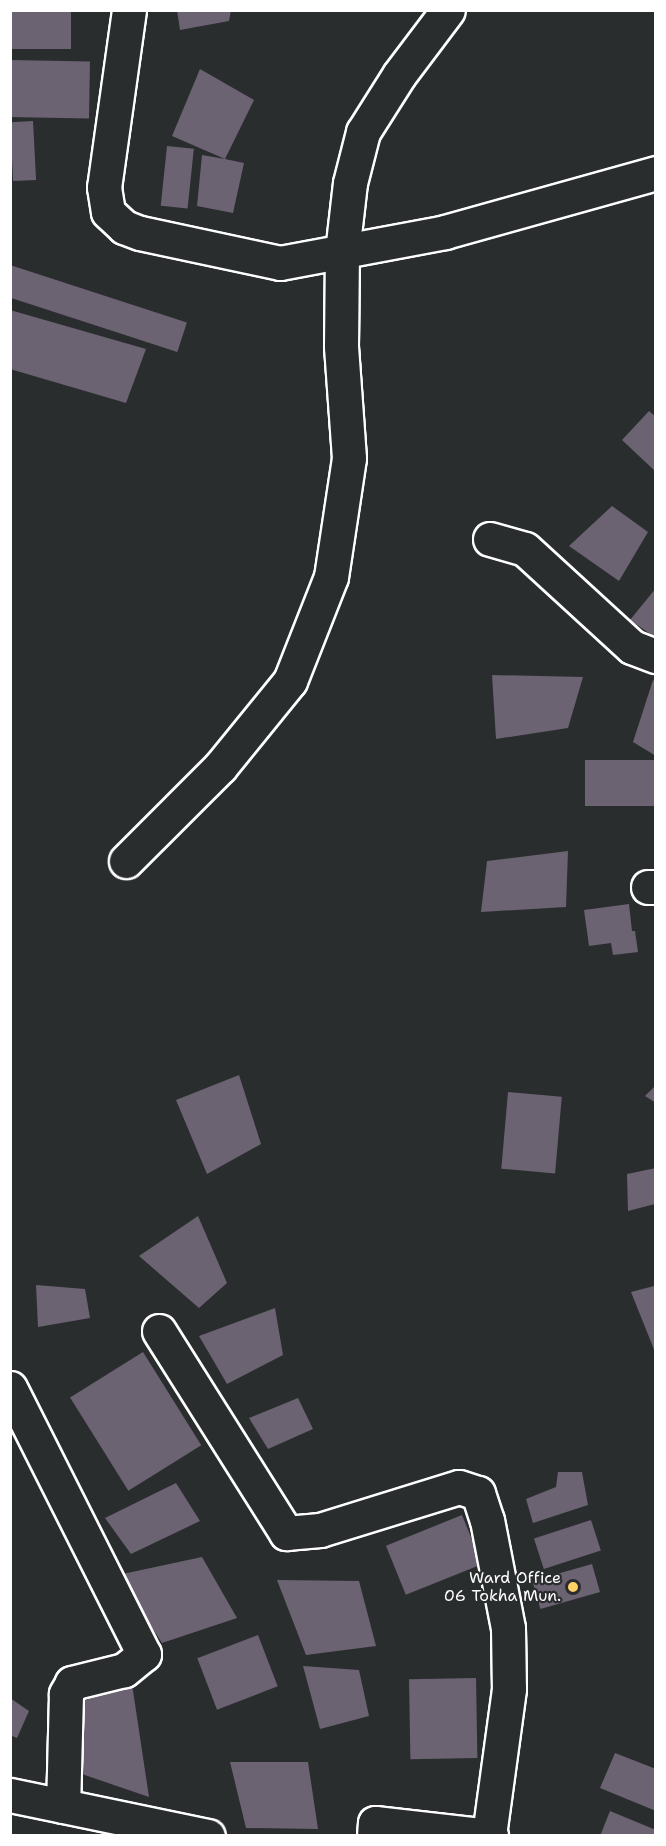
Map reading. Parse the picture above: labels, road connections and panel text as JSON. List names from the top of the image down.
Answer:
{
  "places": ["Ward Office 06 Tokha Mun."]
}
